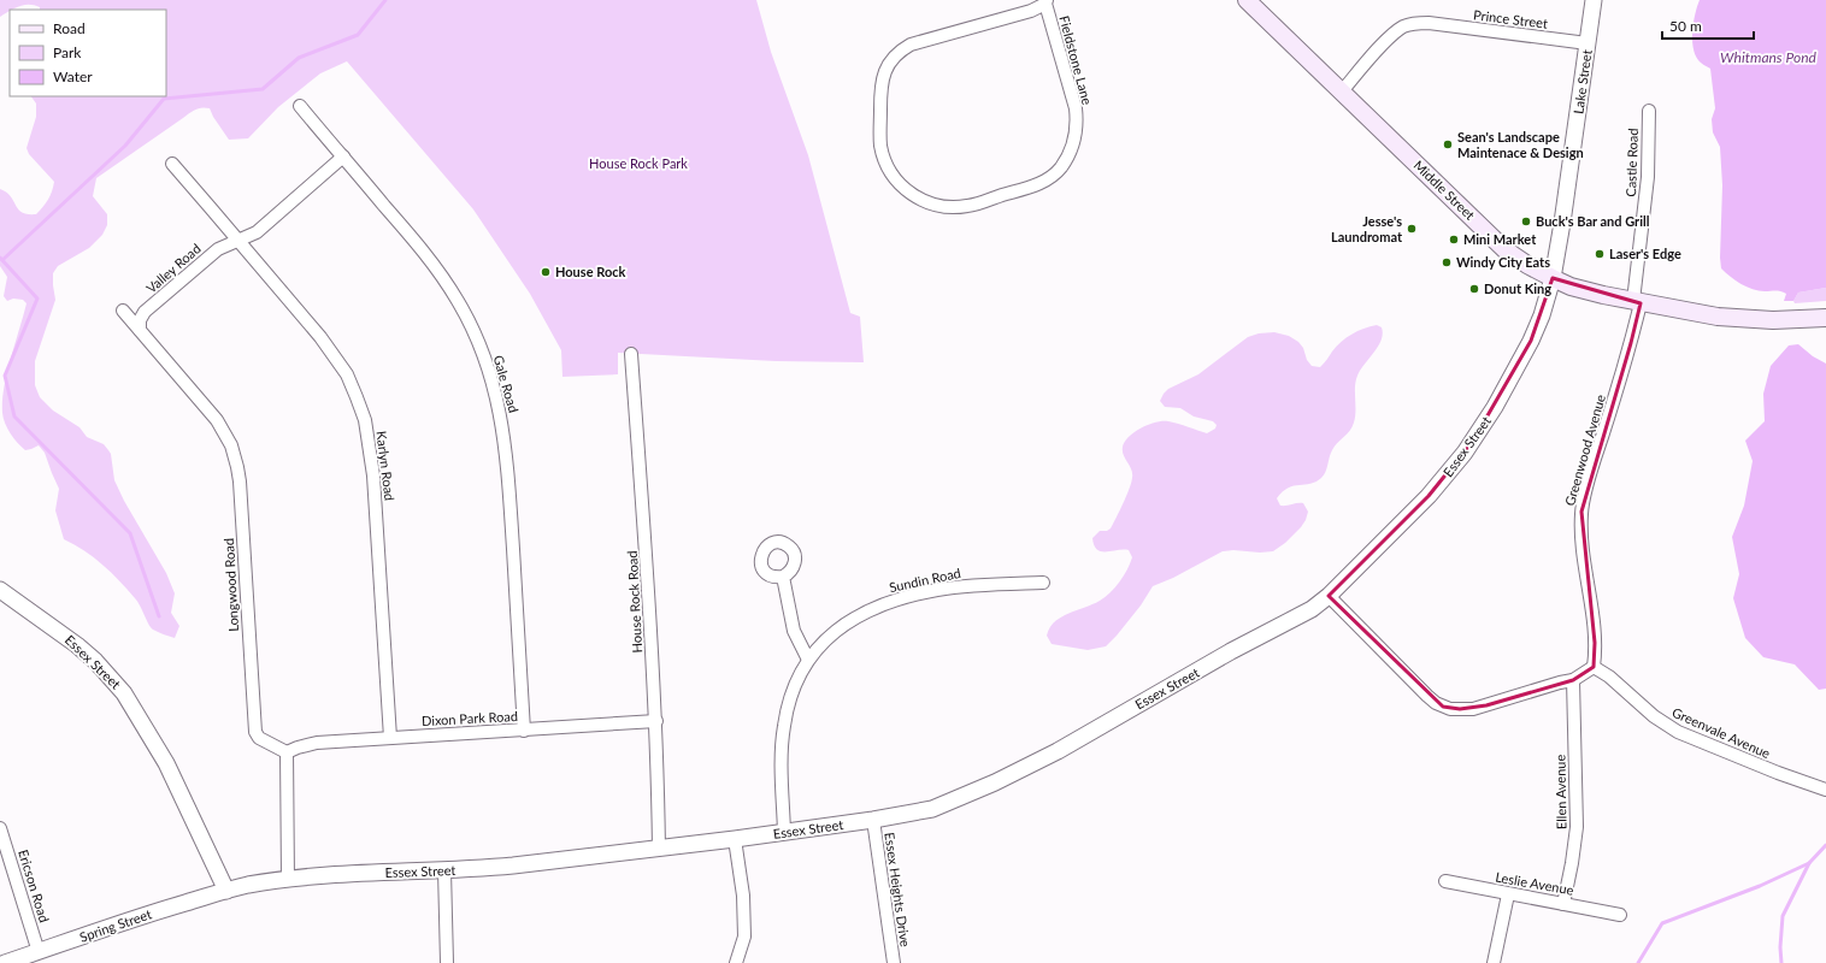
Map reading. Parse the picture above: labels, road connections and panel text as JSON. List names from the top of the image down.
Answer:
{
  "streets": {
    "main road": ["Middle Street"],
    "street": [
      "Prince Street",
      "Fieldstone Lane",
      "Lake Street",
      "Castle Road",
      "Valley Road",
      "Gale Road",
      "Essex Street",
      "Greenwood Avenue",
      "Karlyn Road",
      "Sundin Road",
      "Longwood Road",
      "House Rock Road",
      "Dixon Park Road",
      "Greenvale Avenue",
      "Ellen Avenue",
      "Leslie Avenue",
      "Ericson Road",
      "Essex Heights Drive",
      "Spring Street"
    ]
  },
  "crossings": [
    ["Prince Street", "Lake Street"],
    ["Prince Street", "Middle Street"],
    ["Lake Street", "Middle Street"],
    ["Lake Street", "Essex Street"],
    ["Castle Road", "Middle Street"],
    ["Castle Road", "Greenwood Avenue"],
    ["Middle Street", "Essex Street"],
    ["Middle Street", "Greenwood Avenue"],
    ["Valley Road", "Gale Road"],
    ["Valley Road", "Karlyn Road"],
    ["Valley Road", "Longwood Road"],
    ["Gale Road", "Dixon Park Road"],
    ["Essex Street", "Sundin Road"],
    ["Essex Street", "House Rock Road"],
    ["Essex Street", "Essex Heights Drive"],
    ["Essex Street", "Spring Street"],
    ["Greenwood Avenue", "Greenvale Avenue"],
    ["Karlyn Road", "Dixon Park Road"],
    ["Longwood Road", "Dixon Park Road"],
    ["House Rock Road", "Dixon Park Road"],
    ["Ellen Avenue", "Leslie Avenue"],
    ["Ericson Road", "Spring Street"]
  ],
  "water": ["Whitmans Pond"],
  "parks": ["House Rock Park"],
  "places": [
    "Sean's Landscape Maintenace & Design",
    "Buck's Bar and Grill",
    "Jesse's Laundromat",
    "Mini Market",
    "Laser's Edge",
    "Windy City Eats",
    "House Rock",
    "Donut King"
  ],
  "legend": ["Road", "Park", "Water"],
  "scale_bar": "50 m"
}
